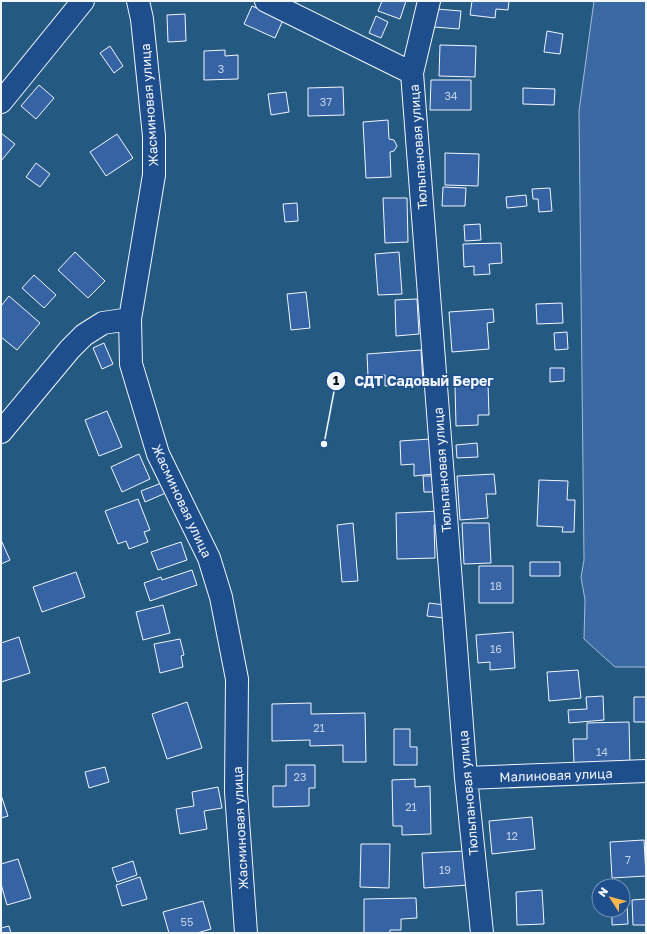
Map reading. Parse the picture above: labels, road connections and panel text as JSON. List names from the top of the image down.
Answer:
{
  "streets": {
    "street": ["Жасминовая улица", "Тюльпановая улица", "Малиновая улица"]
  },
  "crossings": [
    ["Тюльпановая улица", "Малиновая улица"]
  ],
  "places": ["СДТ Садовый Берег"],
  "house_numbers": [
    "3",
    "34",
    "37",
    "18",
    "16",
    "21",
    "14",
    "23",
    "21",
    "12",
    "7",
    "19",
    "55"
  ],
  "north": "top left"
}
